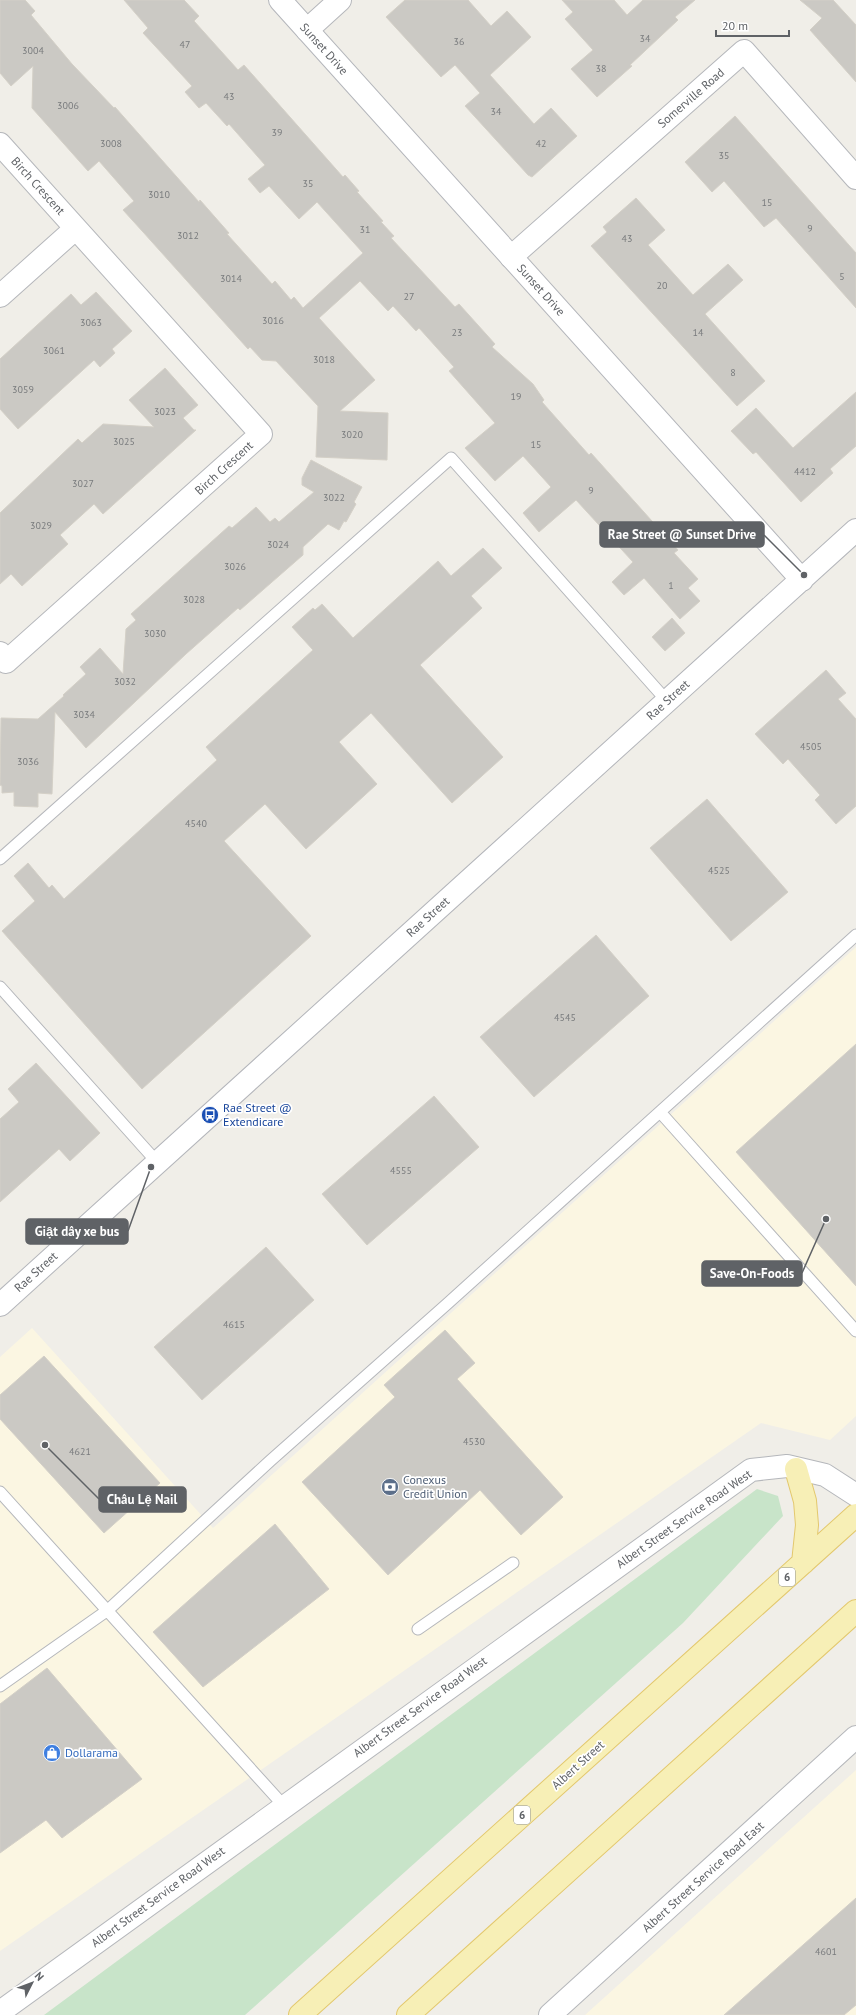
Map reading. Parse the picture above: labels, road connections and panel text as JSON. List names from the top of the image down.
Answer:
{
  "streets": {
    "main road": ["6", "Albert Street"],
    "street": [
      "Sunset Drive",
      "Somerville Road",
      "Birch Crescent",
      "Rae Street",
      "Albert Street Service Road West",
      "Albert Street Service Road East"
    ]
  },
  "crossings": [
    ["Sunset Drive", "Somerville Road"],
    ["Sunset Drive", "Rae Street"]
  ],
  "places": {
    "other": [
      "Rae Street @ Sunset Drive",
      "Giật dây xe bus",
      "Save-On-Foods",
      "Châu Lệ Nail"
    ],
    "bus stop": ["Rae Street @ Extendicare"],
    "bank": ["Conexus Credit Union"],
    "shop": ["Dollarama"]
  },
  "house_numbers": [
    "34",
    "36",
    "47",
    "3004",
    "38",
    "43",
    "3006",
    "34",
    "39",
    "3008",
    "42",
    "35",
    "35",
    "3010",
    "15",
    "9",
    "31",
    "3012",
    "43",
    "5",
    "3014",
    "20",
    "27",
    "3016",
    "3063",
    "23",
    "14",
    "3061",
    "3018",
    "8",
    "3059",
    "19",
    "3023",
    "3020",
    "3025",
    "15",
    "4412",
    "3027",
    "9",
    "3022",
    "3029",
    "3024",
    "3026",
    "1",
    "3028",
    "3030",
    "3032",
    "3034",
    "4505",
    "3036",
    "4540",
    "4525",
    "4545",
    "4555",
    "4615",
    "4530",
    "4621",
    "4601"
  ],
  "scale_bar": "20 m",
  "north": "top right"
}
